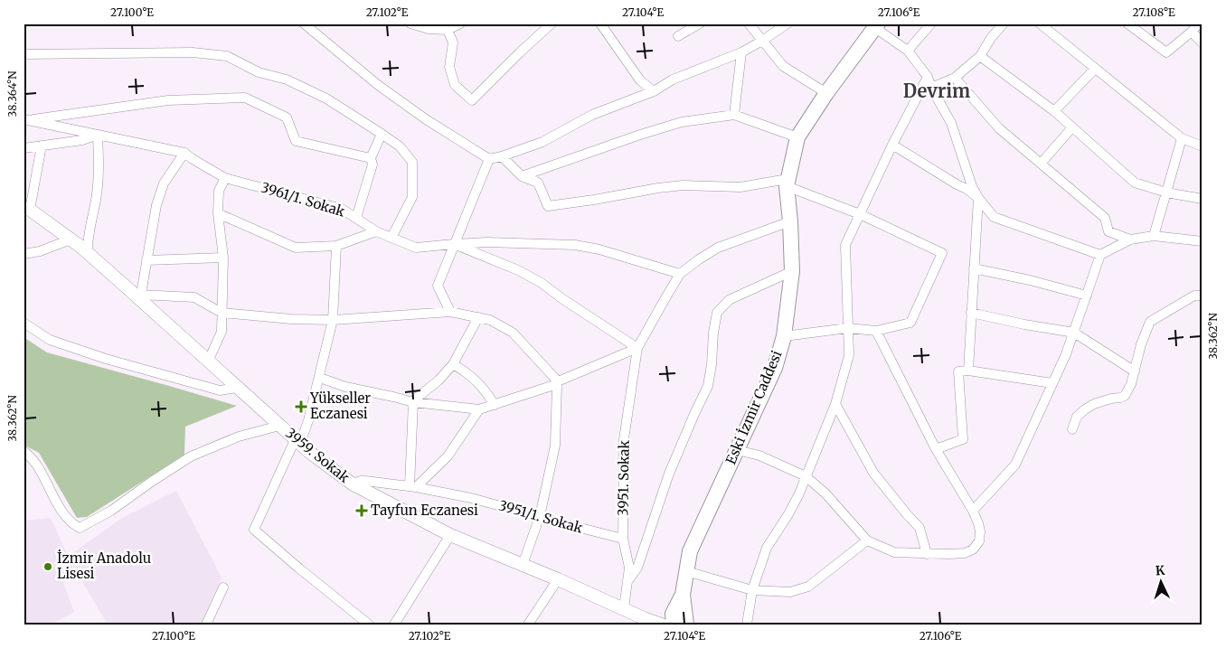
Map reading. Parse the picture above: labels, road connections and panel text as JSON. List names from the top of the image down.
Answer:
{
  "streets": {
    "main road": ["Eski İzmir Caddesi"],
    "street": [
      "3961/1. Sokak",
      "3959. Sokak",
      "3951. Sokak",
      "3951/1. Sokak"
    ]
  },
  "crossings": [
    ["3961/1. Sokak", "3951. Sokak"],
    ["3959. Sokak", "3951. Sokak"],
    ["3959. Sokak", "3951/1. Sokak"],
    ["3951. Sokak", "3951/1. Sokak"]
  ],
  "districts": ["Devrim"],
  "places": {
    "health": ["Yükseller Eczanesi", "Tayfun Eczanesi"],
    "other": ["İzmir Anadolu Lisesi"]
  },
  "north": "top",
  "coordinates": [
    "27.100°E",
    "27.102°E",
    "27.104°E",
    "27.106°E",
    "27.108°E",
    "38.364°N",
    "38.362°N"
  ]
}
